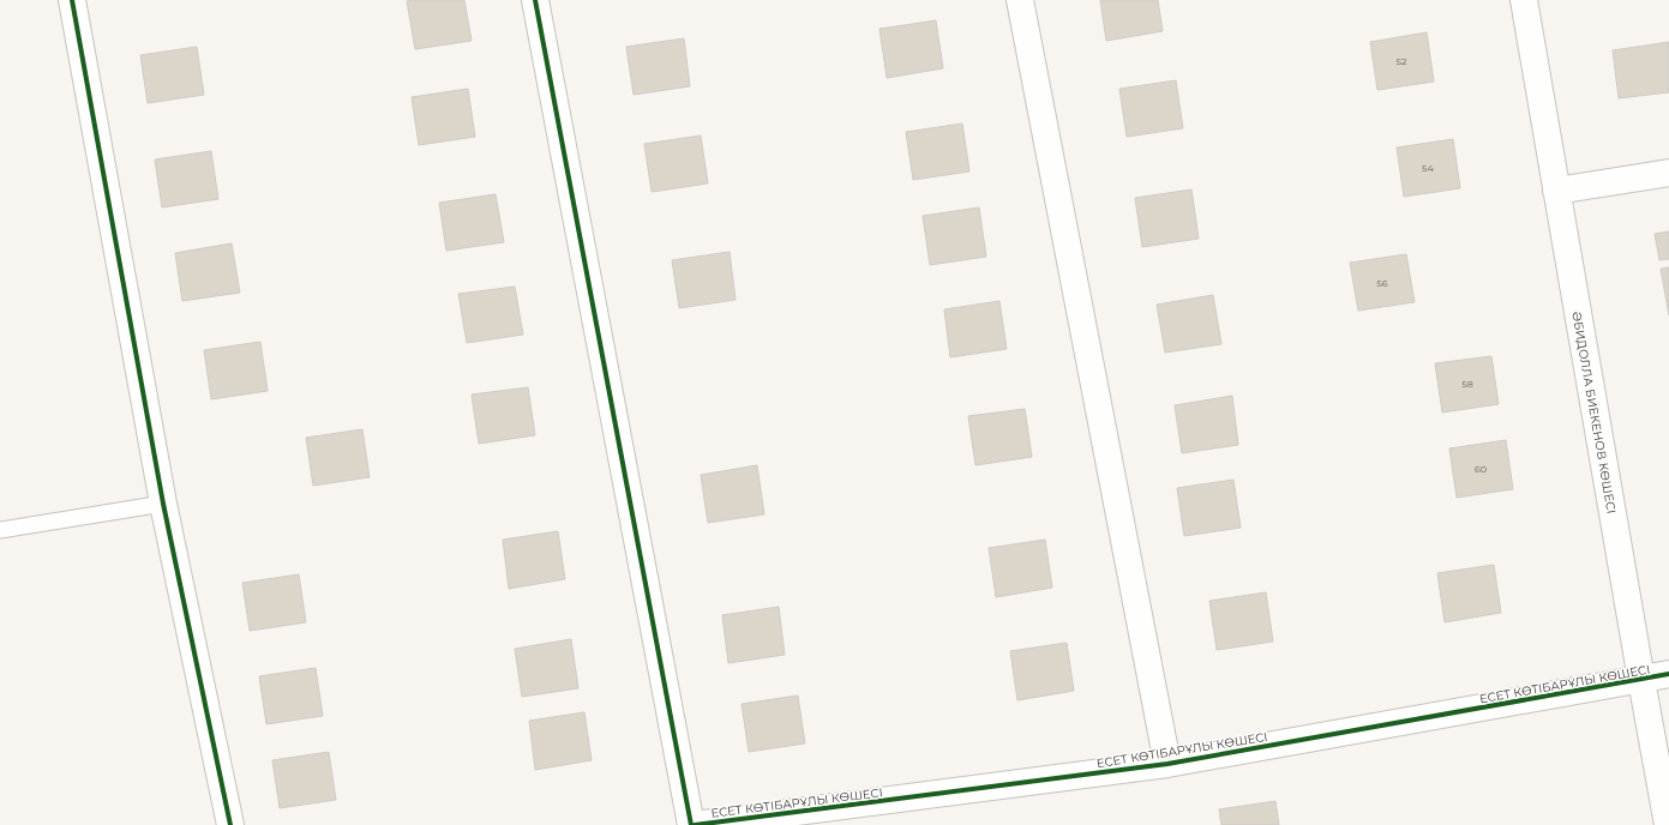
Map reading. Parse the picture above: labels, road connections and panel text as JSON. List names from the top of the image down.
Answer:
{
  "streets": {
    "street": ["ӘБИДОЛЛА БИЕКЕНОВ КӨШЕСІ", "ЕСЕТ КӨТІБАРҰЛЫ КӨШЕСІ"]
  },
  "crossings": [
    ["ӘБИДОЛЛА БИЕКЕНОВ КӨШЕСІ", "ЕСЕТ КӨТІБАРҰЛЫ КӨШЕСІ"]
  ],
  "house_numbers": [
    "52",
    "54",
    "56",
    "58",
    "60"
  ]
}
